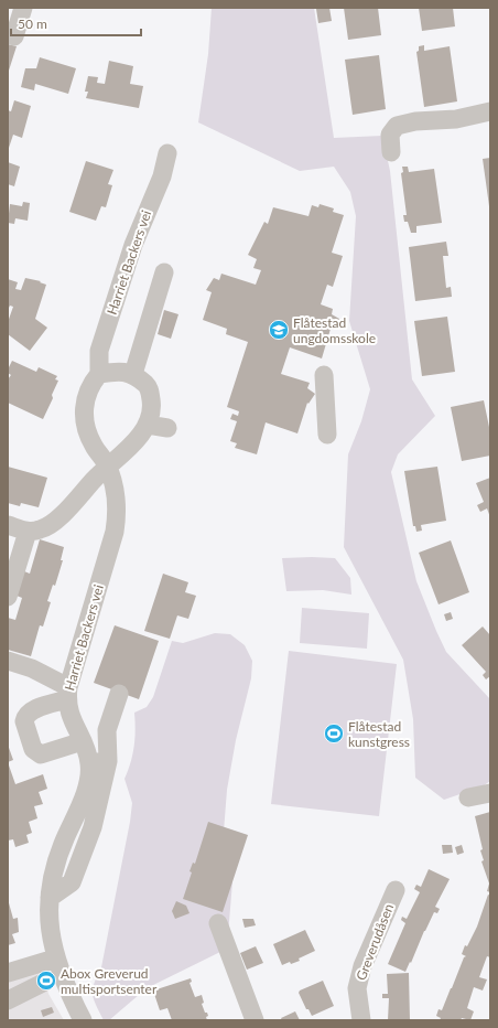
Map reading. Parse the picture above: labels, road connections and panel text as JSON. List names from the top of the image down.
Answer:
{
  "streets": {
    "street": ["Harriet Backers vei", "Greverudåsen"]
  },
  "places": {
    "school or university": ["Flåtestad ungdomsskole"],
    "sports": ["Flåtestad kunstgress", "Abox Greverud multisportsenter"]
  },
  "scale_bar": "50 m"
}
